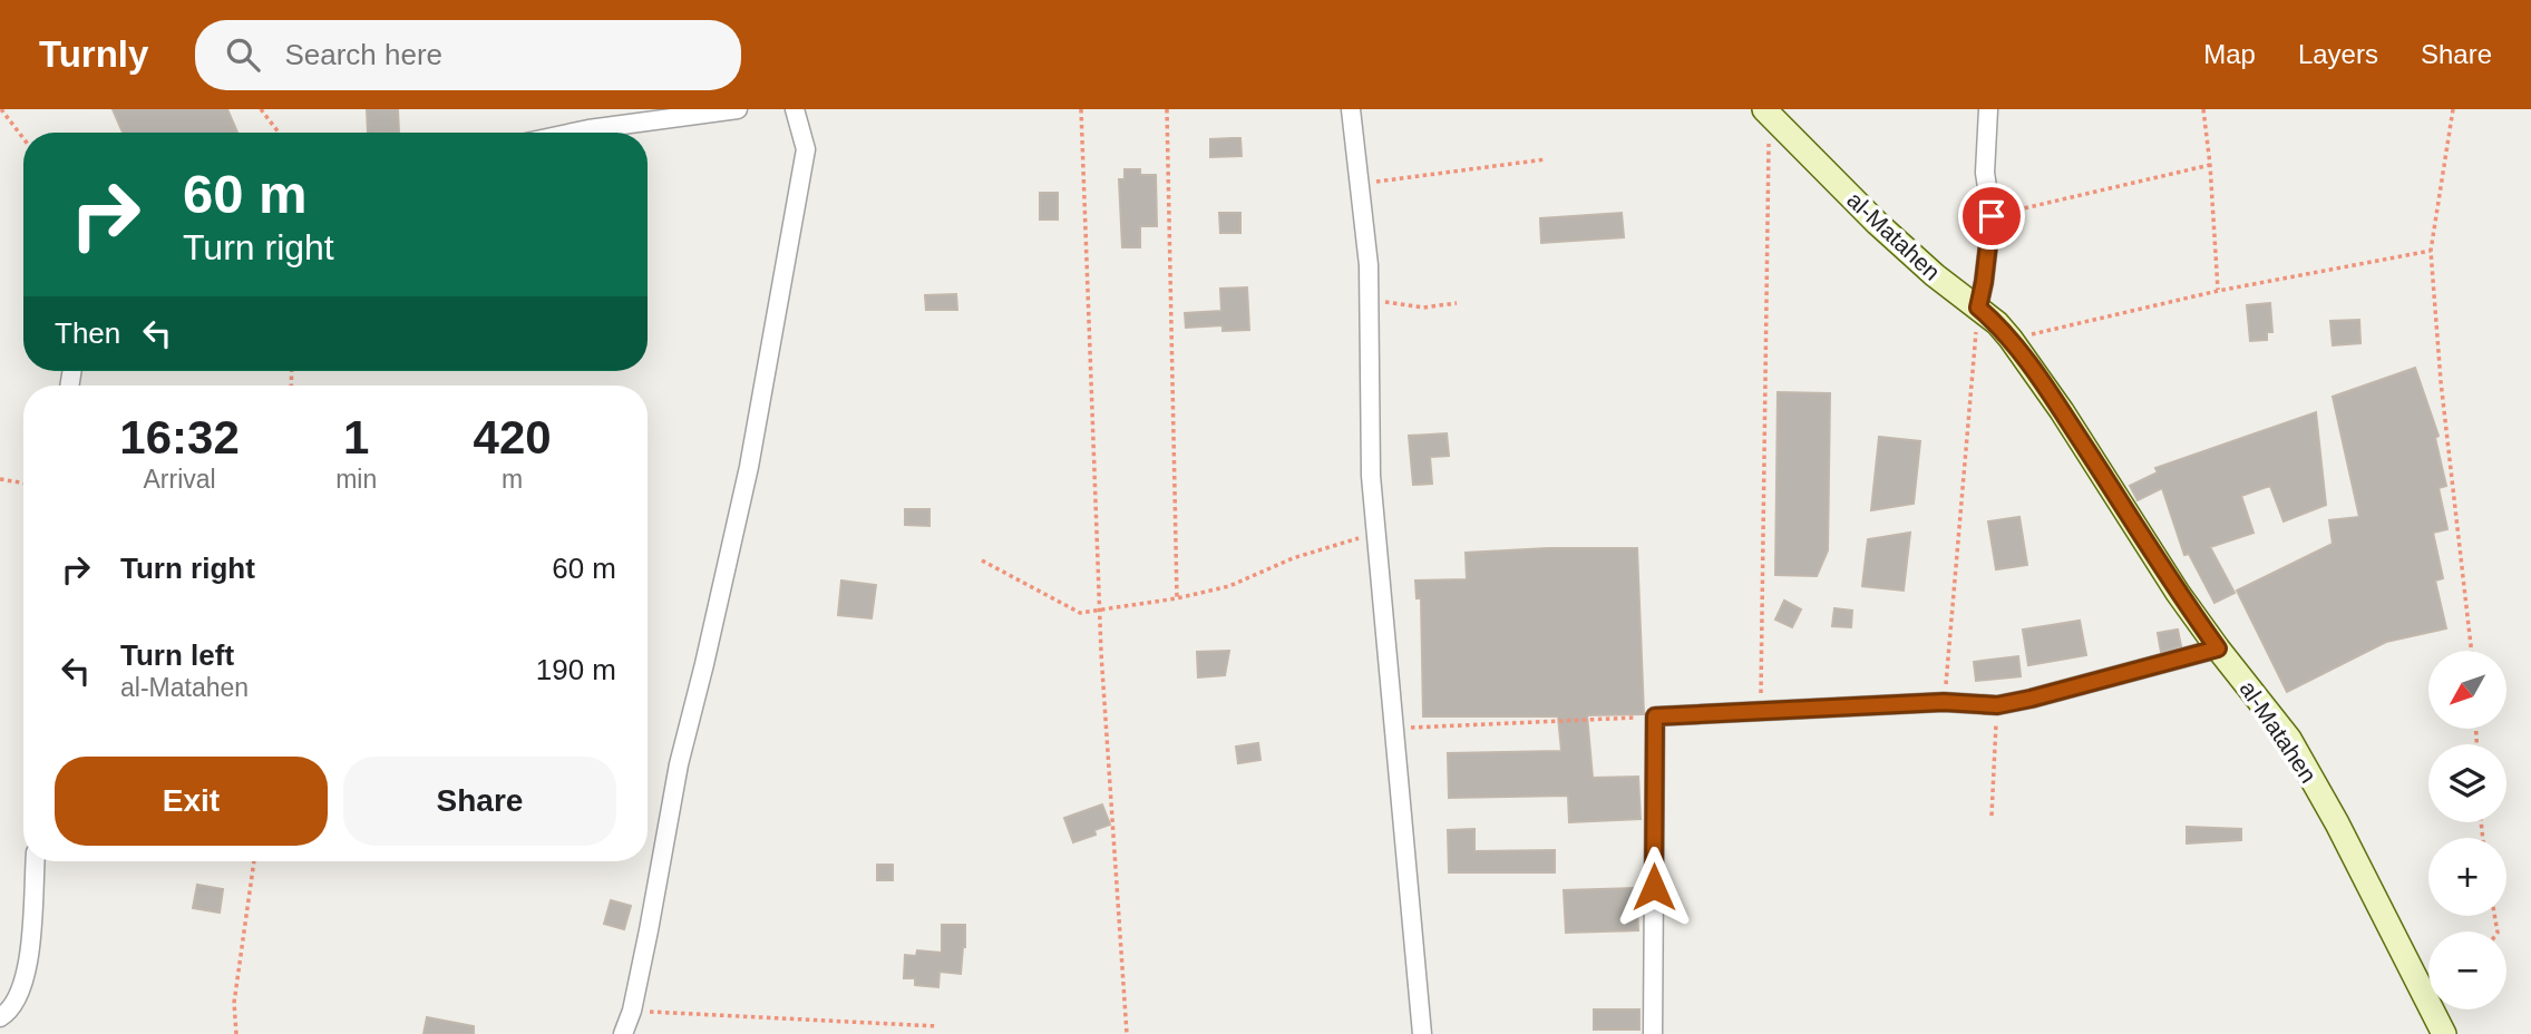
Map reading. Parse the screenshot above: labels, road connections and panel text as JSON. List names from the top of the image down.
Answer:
{
  "streets": {
    "main road": ["al-Matahen"]
  },
  "north": "bottom left",
  "page": {
    "header": "Turnly",
    "search": "Search here",
    "nav": ["Map", "Layers", "Share"],
    "turn": ["60 m", "Turn right"],
    "then": "Then",
    "eta": [
      "16:32",
      "Arrival",
      "1",
      "min",
      "420",
      "m"
    ],
    "list": [
      {
        "name": "Turn right",
        "value": "60 m"
      },
      {
        "name": "Turn left",
        "note": "al-Matahen",
        "value": "190 m"
      }
    ],
    "map_buttons": ["+", "−"],
    "buttons": ["Exit", "Share"]
  }
}
